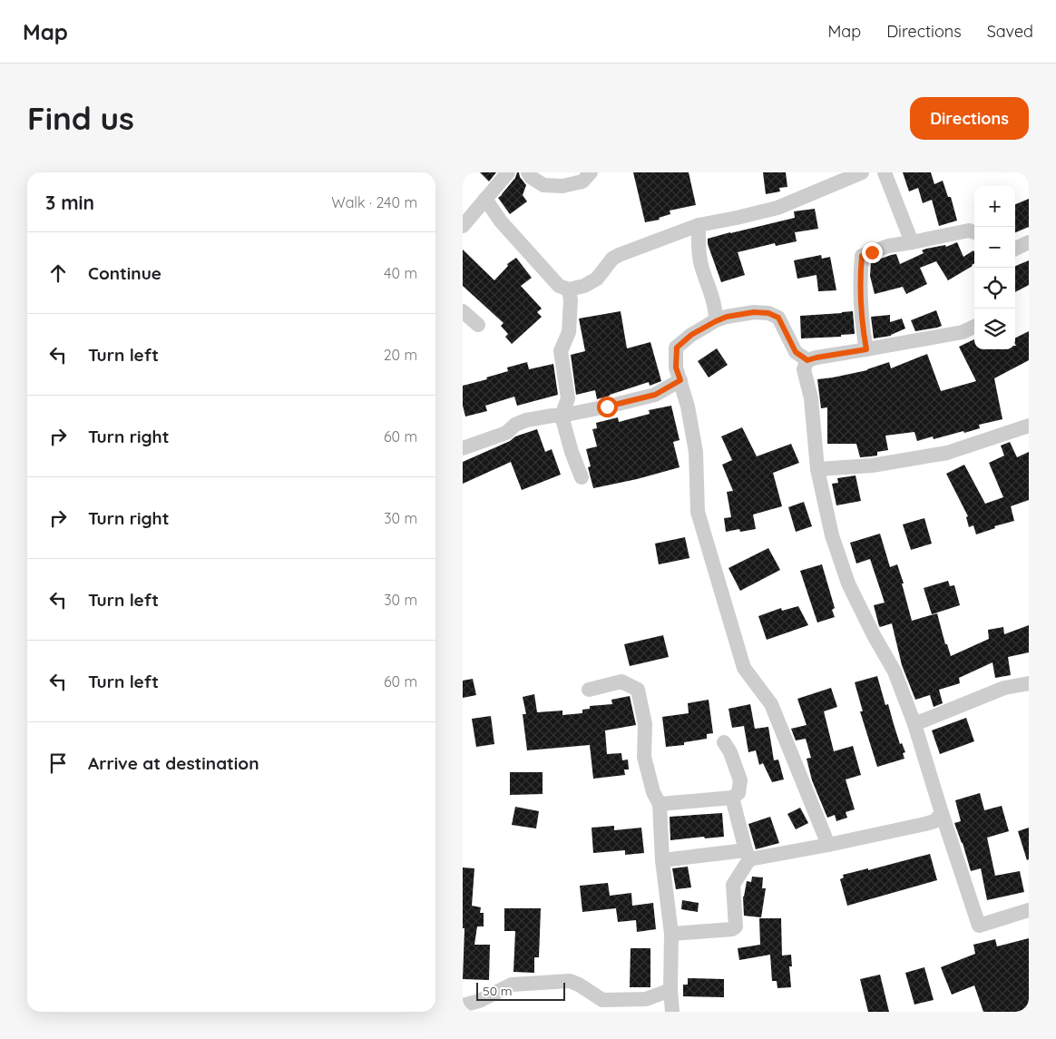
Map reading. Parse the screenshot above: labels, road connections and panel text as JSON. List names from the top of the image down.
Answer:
{
  "scale_bar": "50 m",
  "page": {
    "header": "Map",
    "nav": ["Map", "Directions", "Saved"],
    "buttons": "Directions",
    "title": "Find us",
    "heading": ["3 min", "Walk · 240 m"],
    "map_buttons": ["+", "−"],
    "list": [
      ["Continue", "40 m"],
      ["Turn left", "20 m"],
      ["Turn right", "60 m"],
      ["Turn right", "30 m"],
      ["Turn left", "30 m"],
      ["Turn left", "60 m"],
      "Arrive at destination"
    ],
    "scale": "50 m"
  }
}
